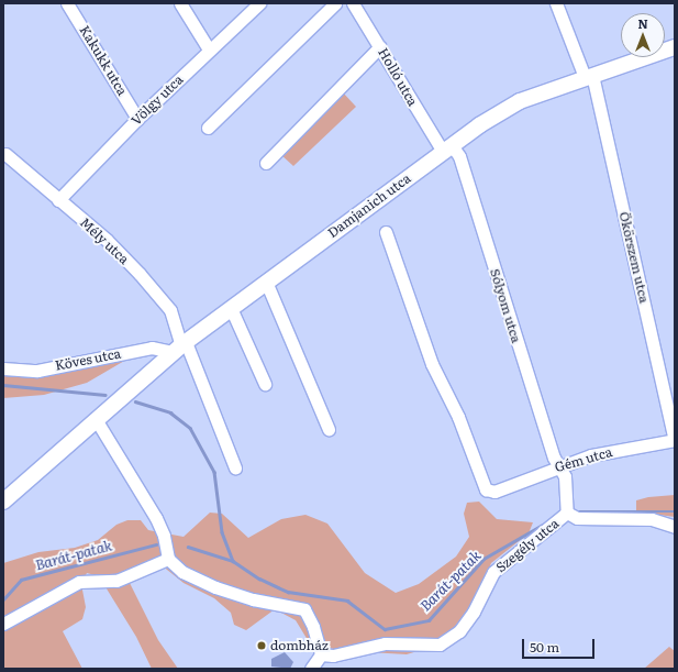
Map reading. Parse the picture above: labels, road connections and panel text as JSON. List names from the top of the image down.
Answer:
{
  "streets": {
    "main road": ["Damjanich utca"],
    "street": [
      "Kakukk utca",
      "Holló utca",
      "Völgy utca",
      "Mély utca",
      "Ökörszem utca",
      "Sólyom utca",
      "Köves utca",
      "Gém utca",
      "Szegély utca"
    ]
  },
  "crossings": [
    ["Kakukk utca", "Völgy utca"],
    ["Holló utca", "Damjanich utca"],
    ["Holló utca", "Sólyom utca"],
    ["Völgy utca", "Mély utca"],
    ["Damjanich utca", "Mély utca"],
    ["Damjanich utca", "Ökörszem utca"],
    ["Damjanich utca", "Sólyom utca"],
    ["Damjanich utca", "Köves utca"],
    ["Mély utca", "Köves utca"],
    ["Ökörszem utca", "Gém utca"],
    ["Sólyom utca", "Gém utca"],
    ["Sólyom utca", "Szegély utca"]
  ],
  "water": ["Barát-patak"],
  "places": ["dombház"],
  "scale_bar": "50 m",
  "north": "top"
}
